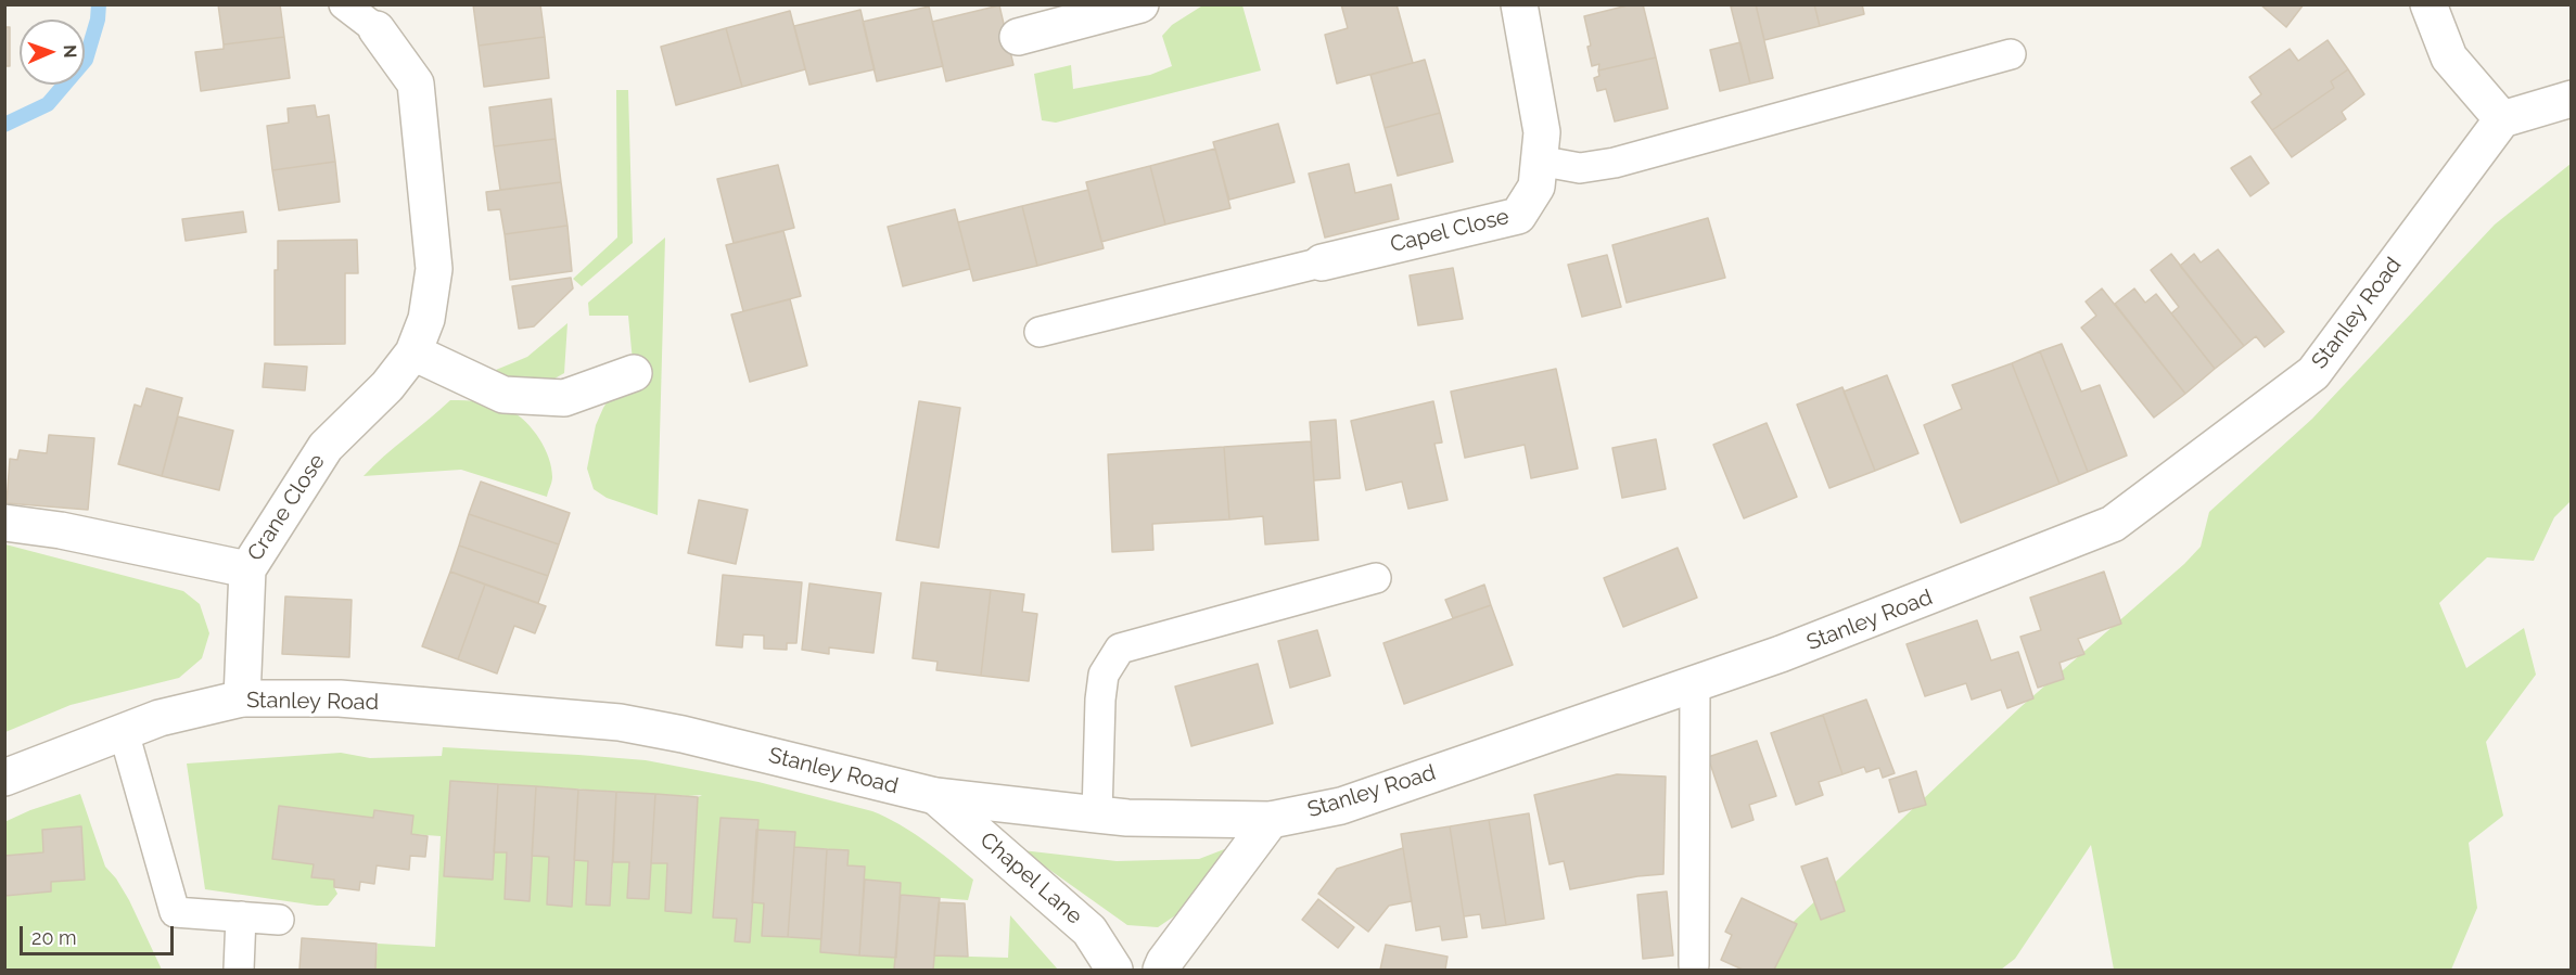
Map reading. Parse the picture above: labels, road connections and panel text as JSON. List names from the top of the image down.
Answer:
{
  "streets": {
    "street": [
      "Capel Close",
      "Stanley Road",
      "Crane Close",
      "Chapel Lane"
    ]
  },
  "crossings": [
    ["Stanley Road", "Crane Close"],
    ["Stanley Road", "Chapel Lane"]
  ],
  "scale_bar": "20 m",
  "north": "right"
}
